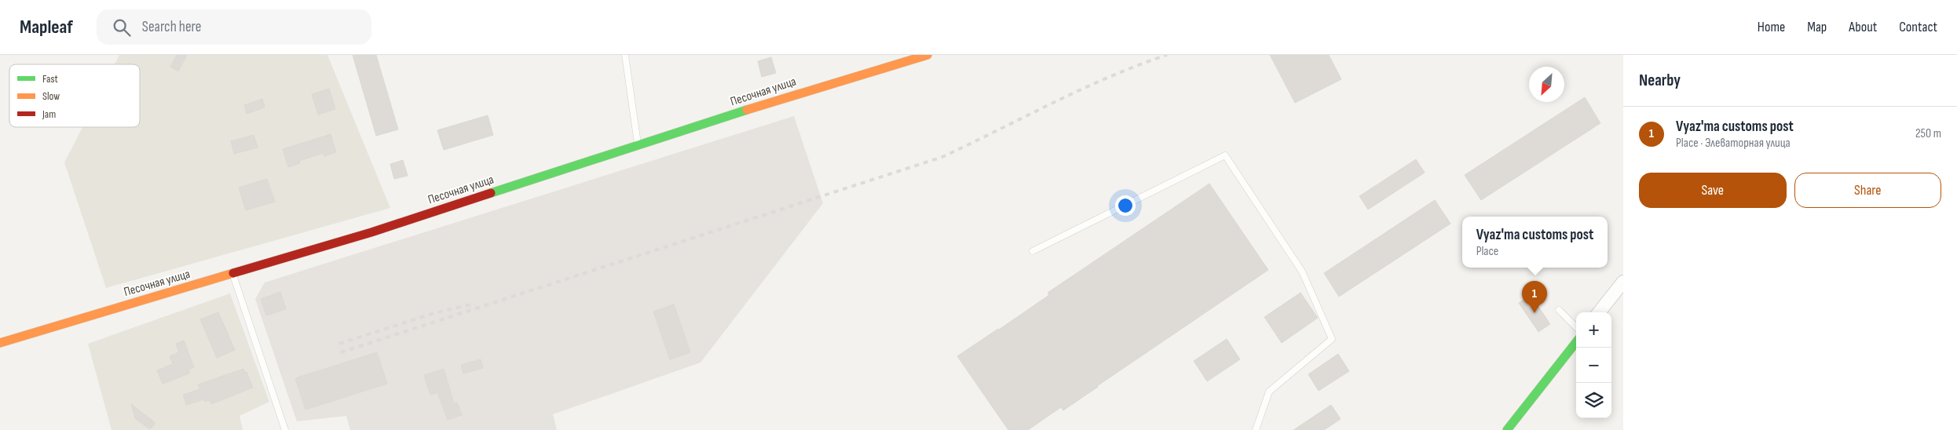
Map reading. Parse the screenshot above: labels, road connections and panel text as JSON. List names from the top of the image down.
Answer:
{
  "streets": {
    "street": ["Песочная улица"]
  },
  "legend": ["Fast", "Slow", "Jam"],
  "north": "bottom left",
  "page": {
    "header": "Mapleaf",
    "search": "Search here",
    "nav": [
      "Home",
      "Map",
      "About",
      "Contact"
    ],
    "heading": "Nearby",
    "list": [
      {
        "mark": "1",
        "name": "Vyaz'ma customs post",
        "note": "Place · Элеваторная улица",
        "value": "250 m"
      }
    ],
    "buttons": ["Save", "Share"],
    "popup": ["Vyaz'ma customs post", "Place"],
    "pins": "1",
    "map_buttons": ["+", "−"]
  }
}
